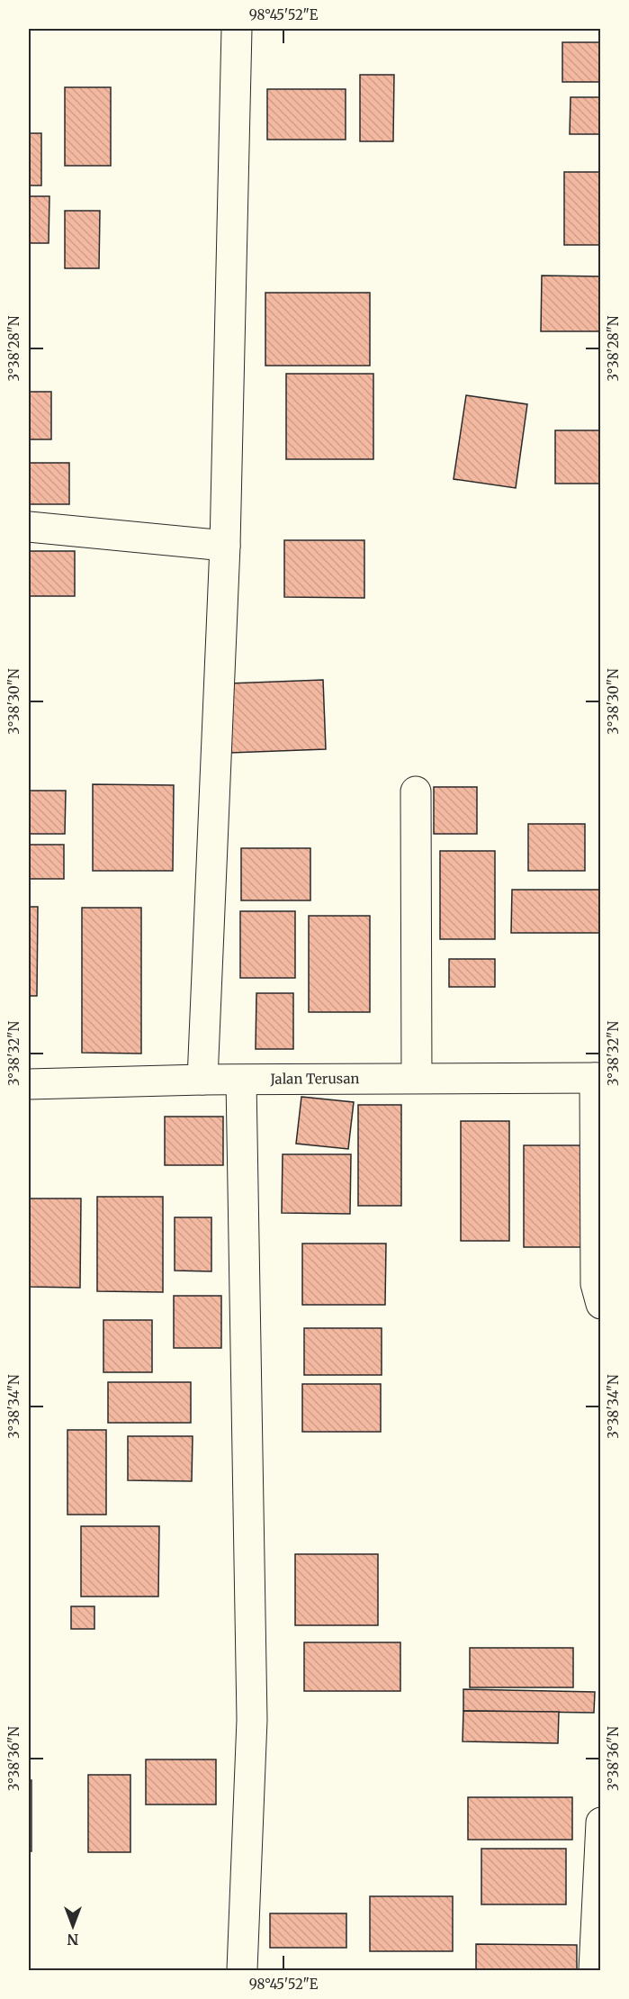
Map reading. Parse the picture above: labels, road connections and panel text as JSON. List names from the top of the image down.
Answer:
{
  "streets": {
    "street": ["Jalan Terusan"]
  },
  "north": "bottom",
  "coordinates": [
    "98°45'52\"E",
    "3°38'28\"N",
    "3°38'30\"N",
    "3°38'32\"N",
    "3°38'34\"N",
    "3°38'36\"N"
  ]
}
